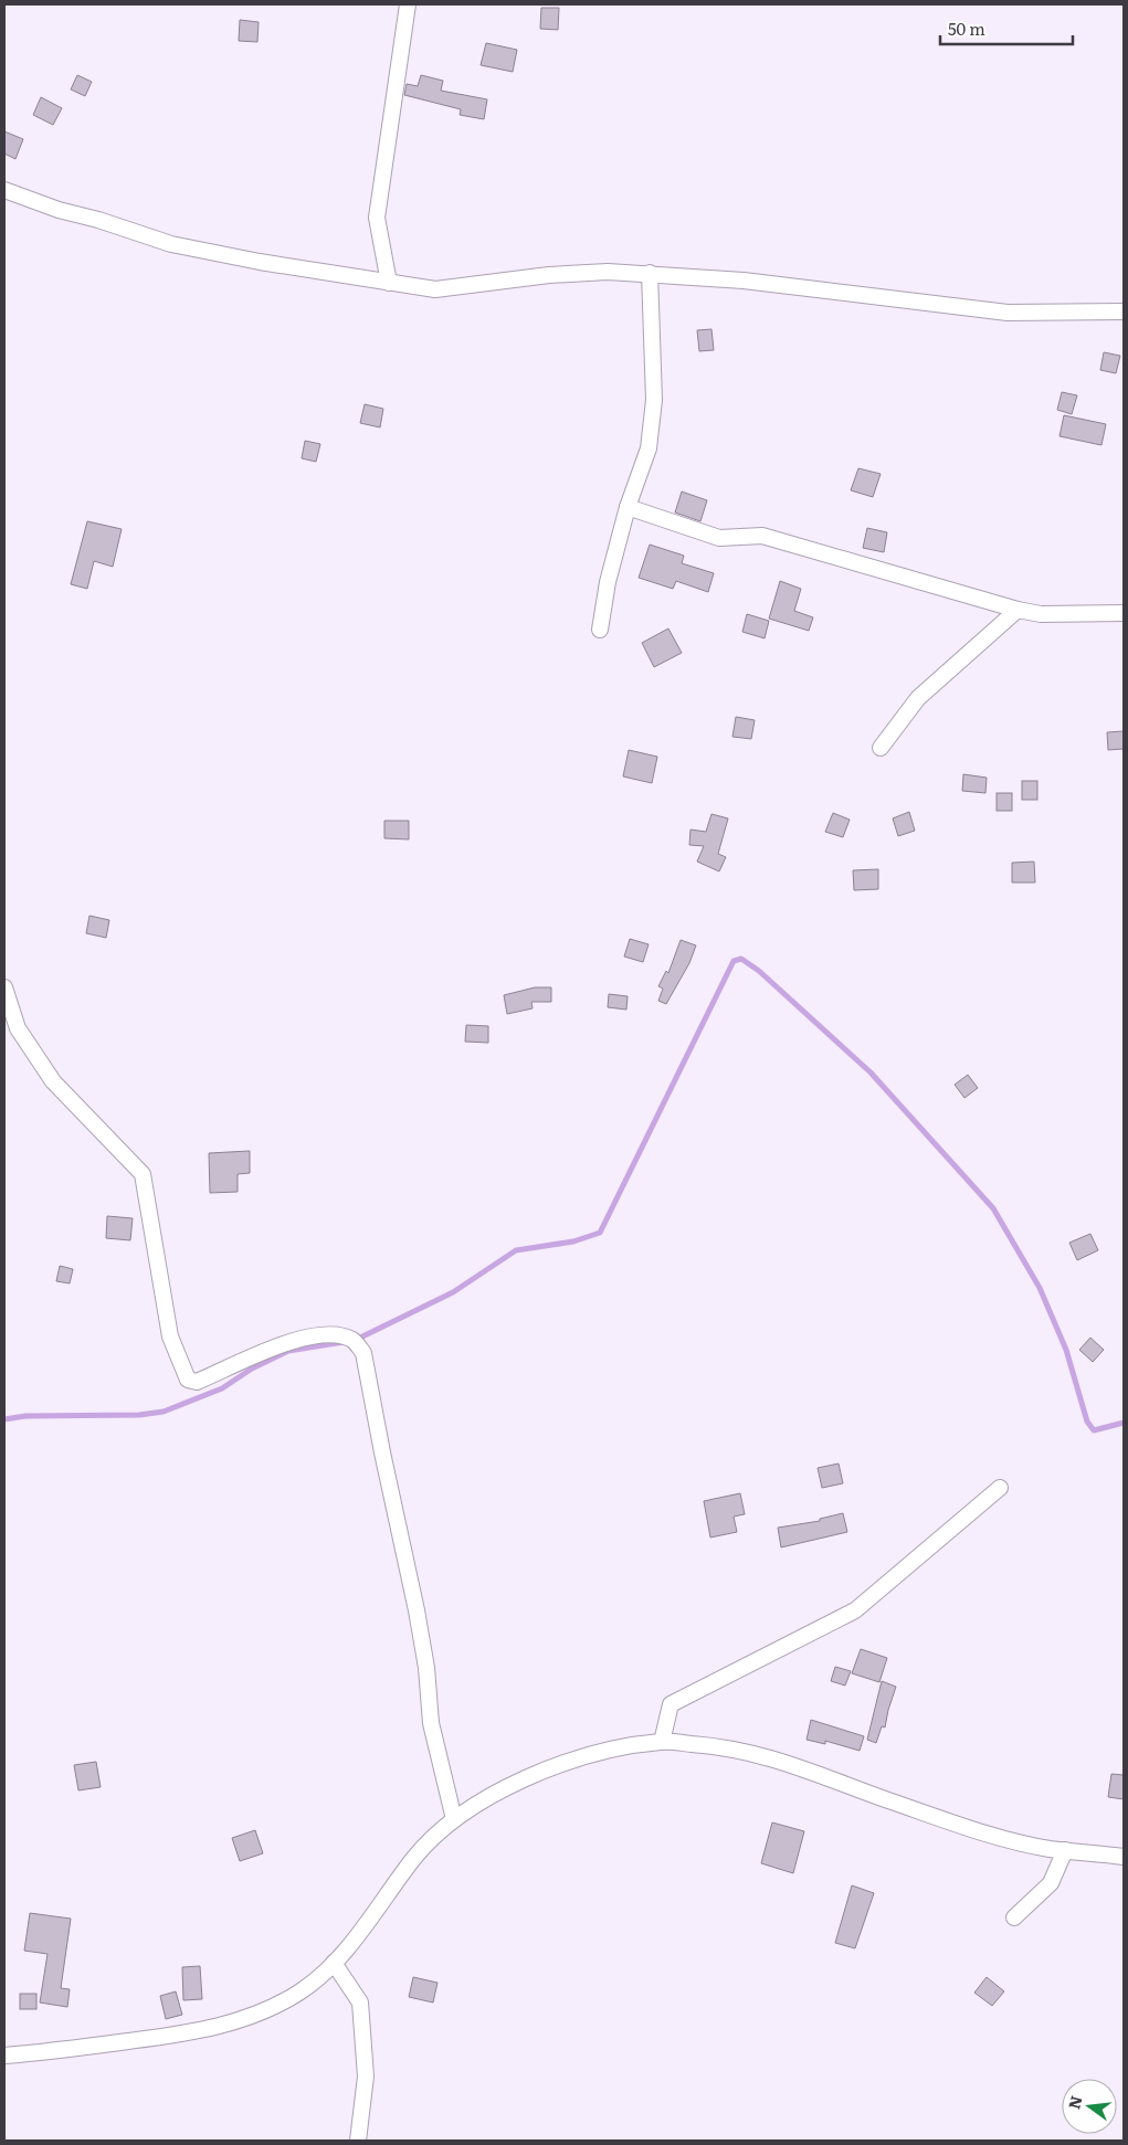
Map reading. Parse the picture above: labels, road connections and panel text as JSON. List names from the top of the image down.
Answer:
{
  "scale_bar": "50 m",
  "north": "left"
}
